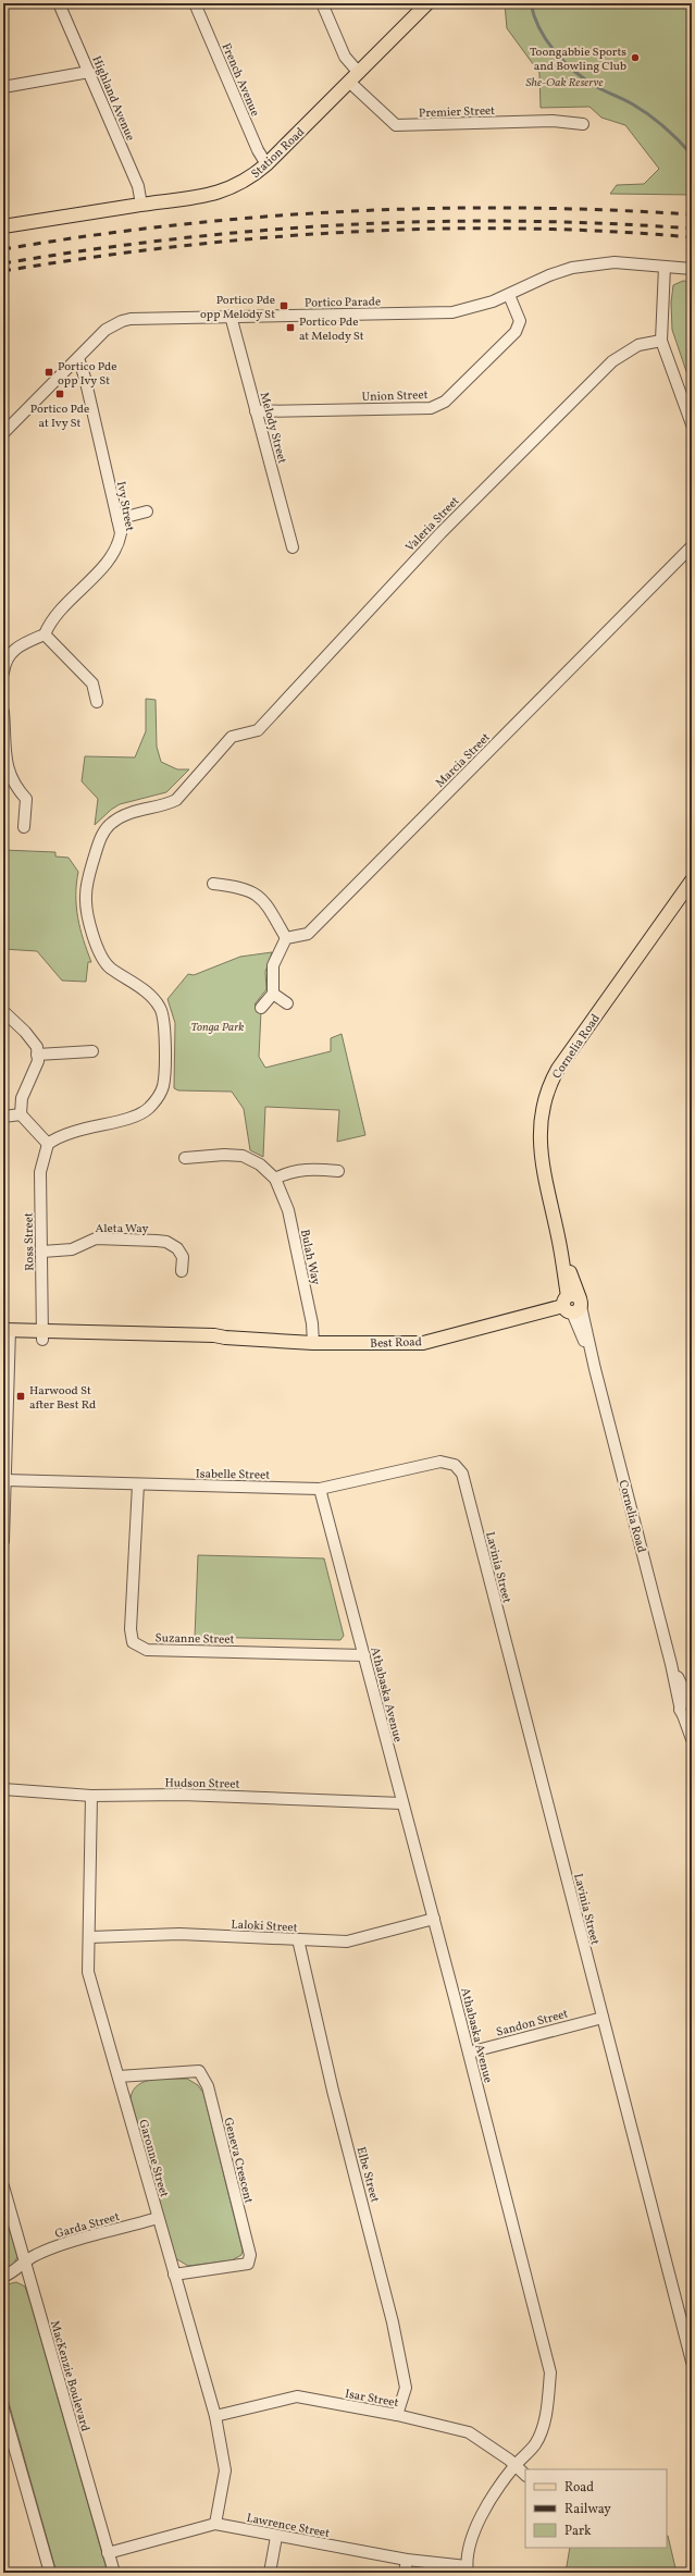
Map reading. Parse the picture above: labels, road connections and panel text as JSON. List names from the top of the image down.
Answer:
{
  "streets": {
    "main road": ["Station Road", "Cornelia Road", "Best Road"],
    "street": [
      "French Avenue",
      "Highland Avenue",
      "Premier Street",
      "Portico Parade",
      "Union Street",
      "Melody Street",
      "Ivy Street",
      "Valeria Street",
      "Marcia Street",
      "Aleta Way",
      "Ross Street",
      "Bulah Way",
      "Isabelle Street",
      "Lavinia Street",
      "Suzanne Street",
      "Athabaska Avenue",
      "Hudson Street",
      "Laloki Street",
      "Sandon Street",
      "Garonne Street",
      "Geneva Crescent",
      "Elbe Street",
      "Garda Street",
      "MacKenzie Boulevard",
      "Isar Street",
      "Lawrence Street"
    ]
  },
  "crossings": [
    ["French Avenue", "Station Road"],
    ["Highland Avenue", "Station Road"],
    ["Premier Street", "Station Road"],
    ["Portico Parade", "Union Street"],
    ["Portico Parade", "Melody Street"],
    ["Portico Parade", "Ivy Street"],
    ["Union Street", "Melody Street"],
    ["Valeria Street", "Ross Street"],
    ["Cornelia Road", "Best Road"],
    ["Aleta Way", "Ross Street"],
    ["Ross Street", "Best Road"],
    ["Bulah Way", "Best Road"],
    ["Isabelle Street", "Lavinia Street"],
    ["Isabelle Street", "Suzanne Street"],
    ["Isabelle Street", "Athabaska Avenue"],
    ["Lavinia Street", "Sandon Street"],
    ["Suzanne Street", "Athabaska Avenue"],
    ["Athabaska Avenue", "Hudson Street"],
    ["Athabaska Avenue", "Laloki Street"],
    ["Athabaska Avenue", "Sandon Street"],
    ["Athabaska Avenue", "Isar Street"],
    ["Athabaska Avenue", "Lawrence Street"],
    ["Hudson Street", "Garonne Street"],
    ["Laloki Street", "Garonne Street"],
    ["Laloki Street", "Elbe Street"],
    ["Garonne Street", "Geneva Crescent"],
    ["Garonne Street", "Garda Street"],
    ["Garonne Street", "Isar Street"],
    ["Garonne Street", "Lawrence Street"],
    ["Elbe Street", "Isar Street"],
    ["Garda Street", "MacKenzie Boulevard"],
    ["MacKenzie Boulevard", "Lawrence Street"]
  ],
  "parks": ["She-Oak Reserve", "Tonga Park"],
  "places": {
    "other": ["Toongabbie Sports and Bowling Club"],
    "transit": [
      "Portico Pde opp Melody St",
      "Portico Pde at Melody St",
      "Portico Pde opp Ivy St",
      "Portico Pde at Ivy St",
      "Harwood St after Best Rd"
    ]
  },
  "legend": ["Road", "Railway", "Park"]
}
